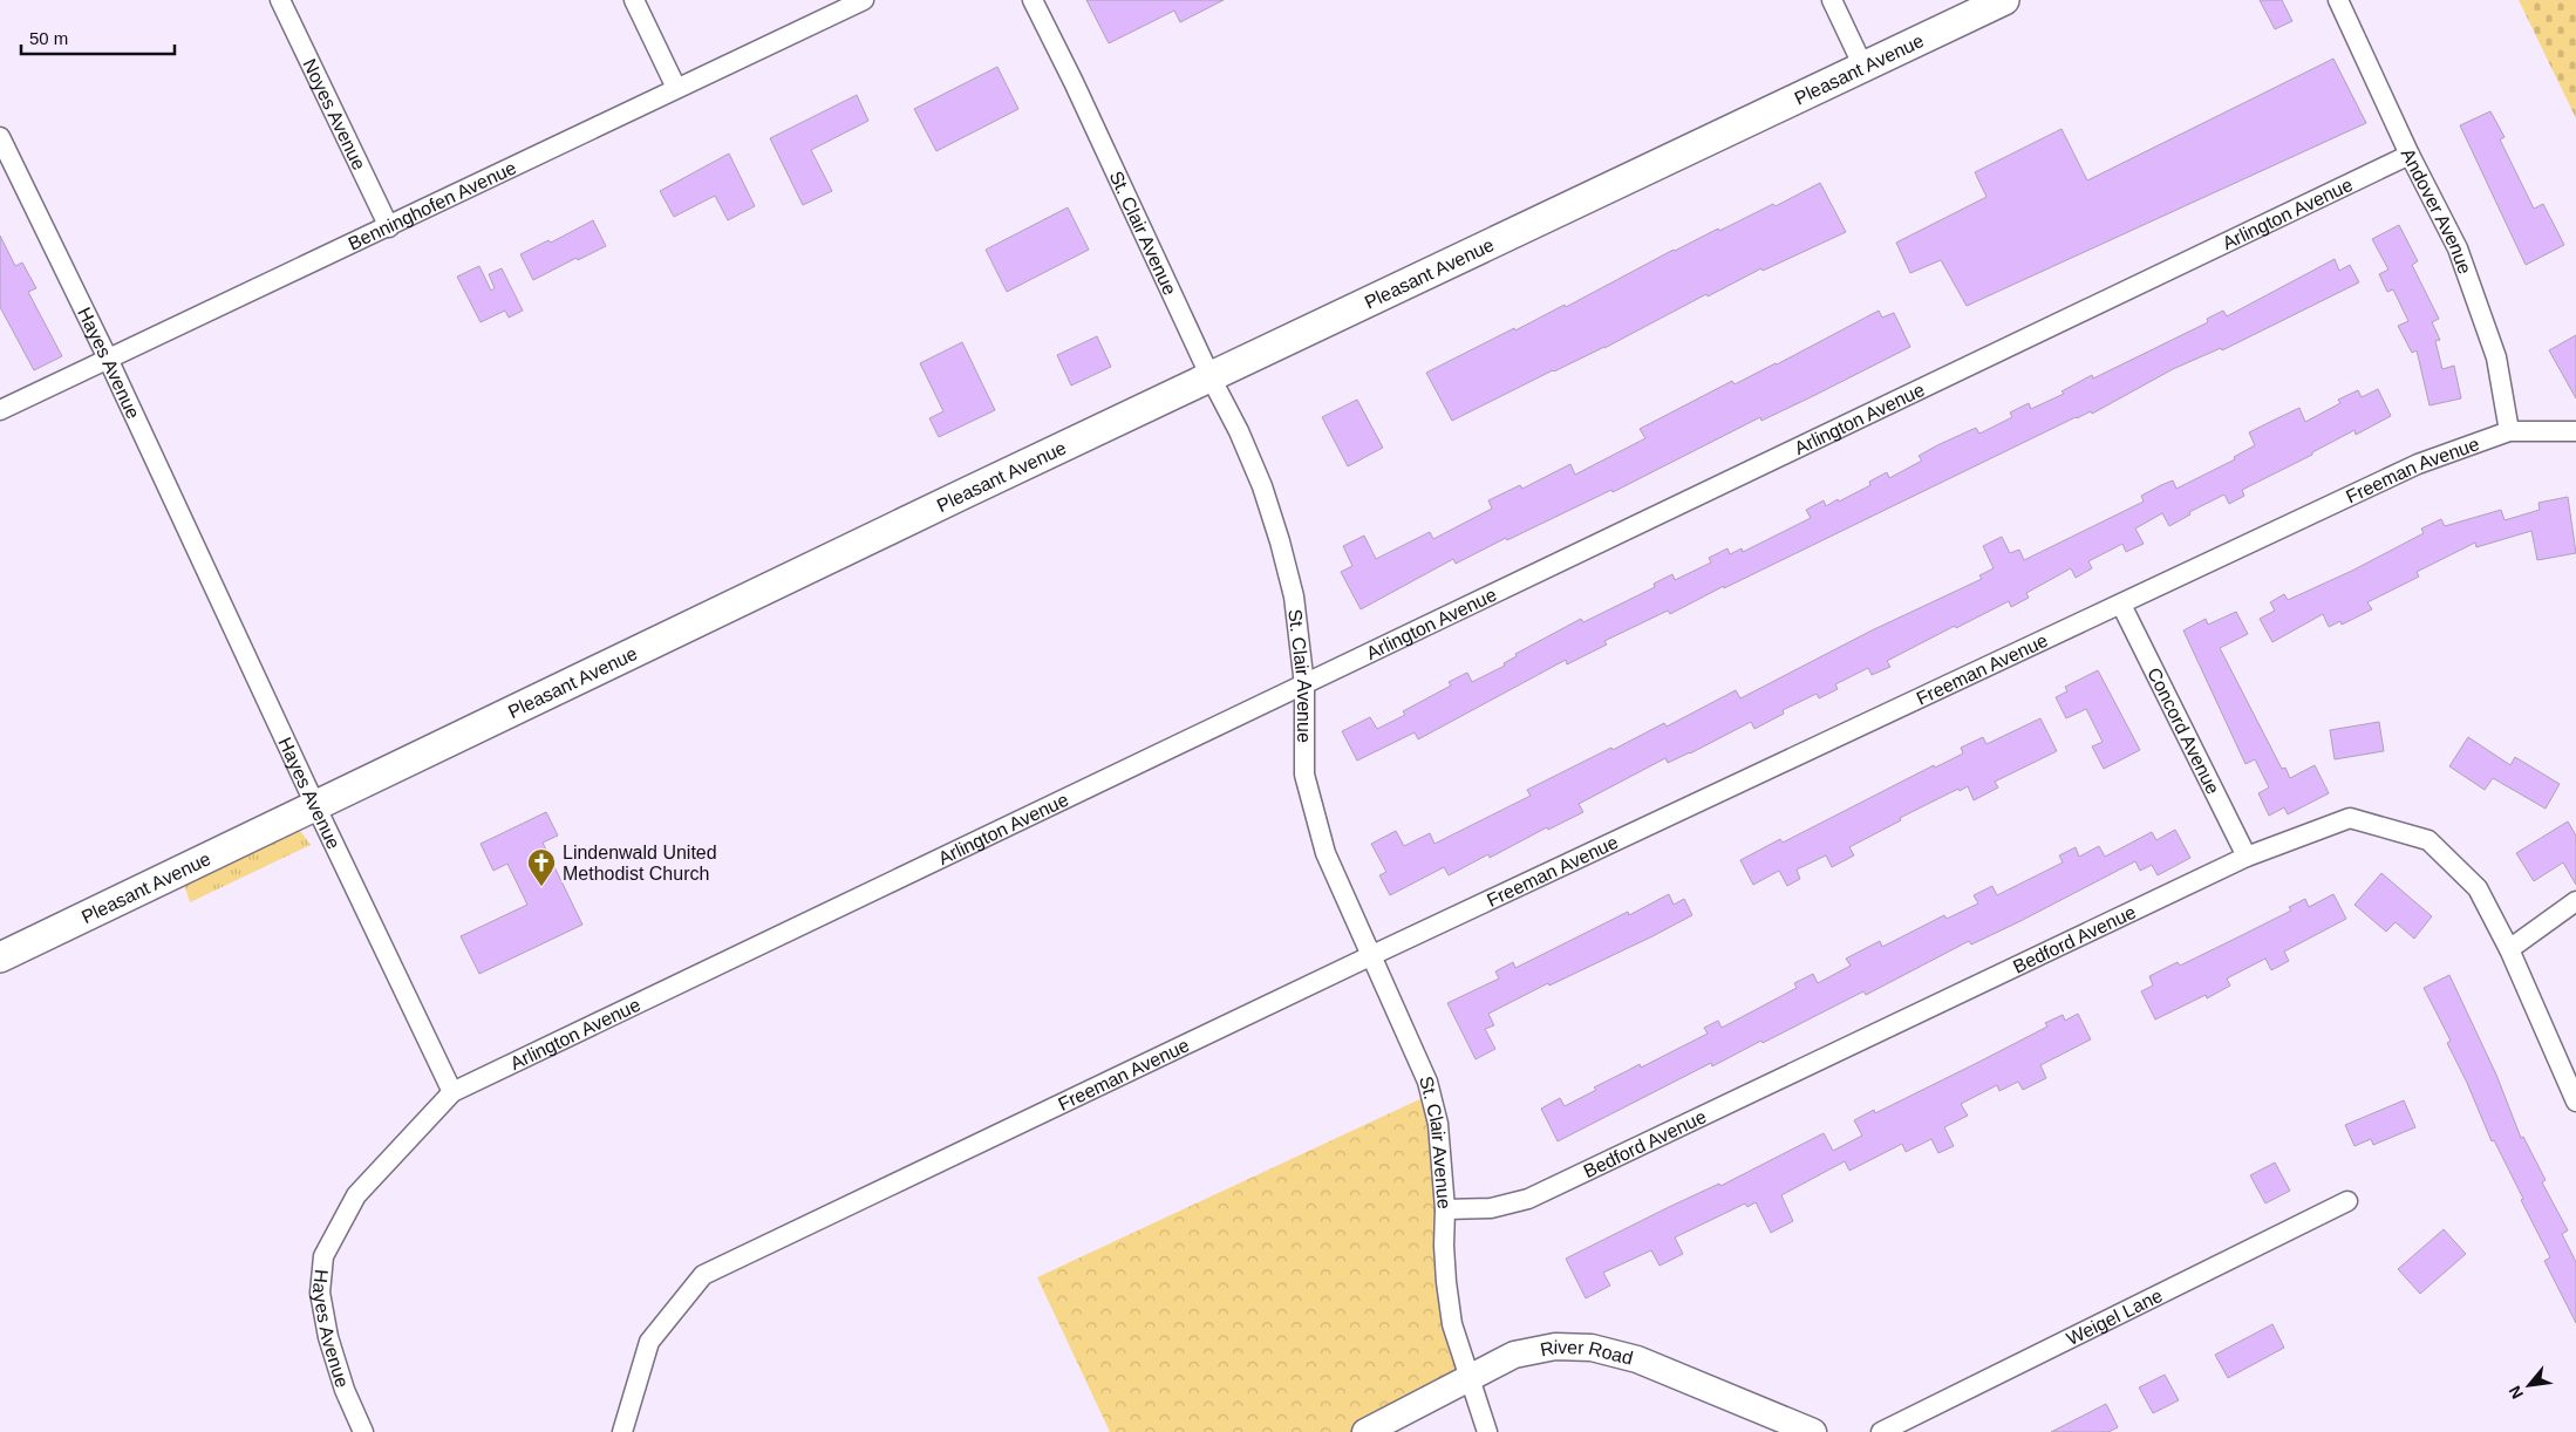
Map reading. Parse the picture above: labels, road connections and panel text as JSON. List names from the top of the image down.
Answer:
{
  "streets": {
    "main road": ["Pleasant Avenue"],
    "street": [
      "Noyes Avenue",
      "Benninghofen Avenue",
      "Andover Avenue",
      "Arlington Avenue",
      "St. Clair Avenue",
      "Hayes Avenue",
      "Freeman Avenue",
      "Concord Avenue",
      "Bedford Avenue",
      "Weigel Lane",
      "River Road"
    ]
  },
  "crossings": [
    ["Pleasant Avenue", "St. Clair Avenue"],
    ["Pleasant Avenue", "Hayes Avenue"],
    ["Noyes Avenue", "Benninghofen Avenue"],
    ["Benninghofen Avenue", "Hayes Avenue"],
    ["Andover Avenue", "Arlington Avenue"],
    ["Andover Avenue", "Freeman Avenue"],
    ["Arlington Avenue", "St. Clair Avenue"],
    ["Arlington Avenue", "Hayes Avenue"],
    ["St. Clair Avenue", "Freeman Avenue"],
    ["St. Clair Avenue", "Bedford Avenue"],
    ["St. Clair Avenue", "River Road"],
    ["Freeman Avenue", "Concord Avenue"],
    ["Concord Avenue", "Bedford Avenue"]
  ],
  "places": {
    "church": ["Lindenwald United Methodist Church"]
  },
  "scale_bar": "50 m",
  "north": "bottom left"
}
